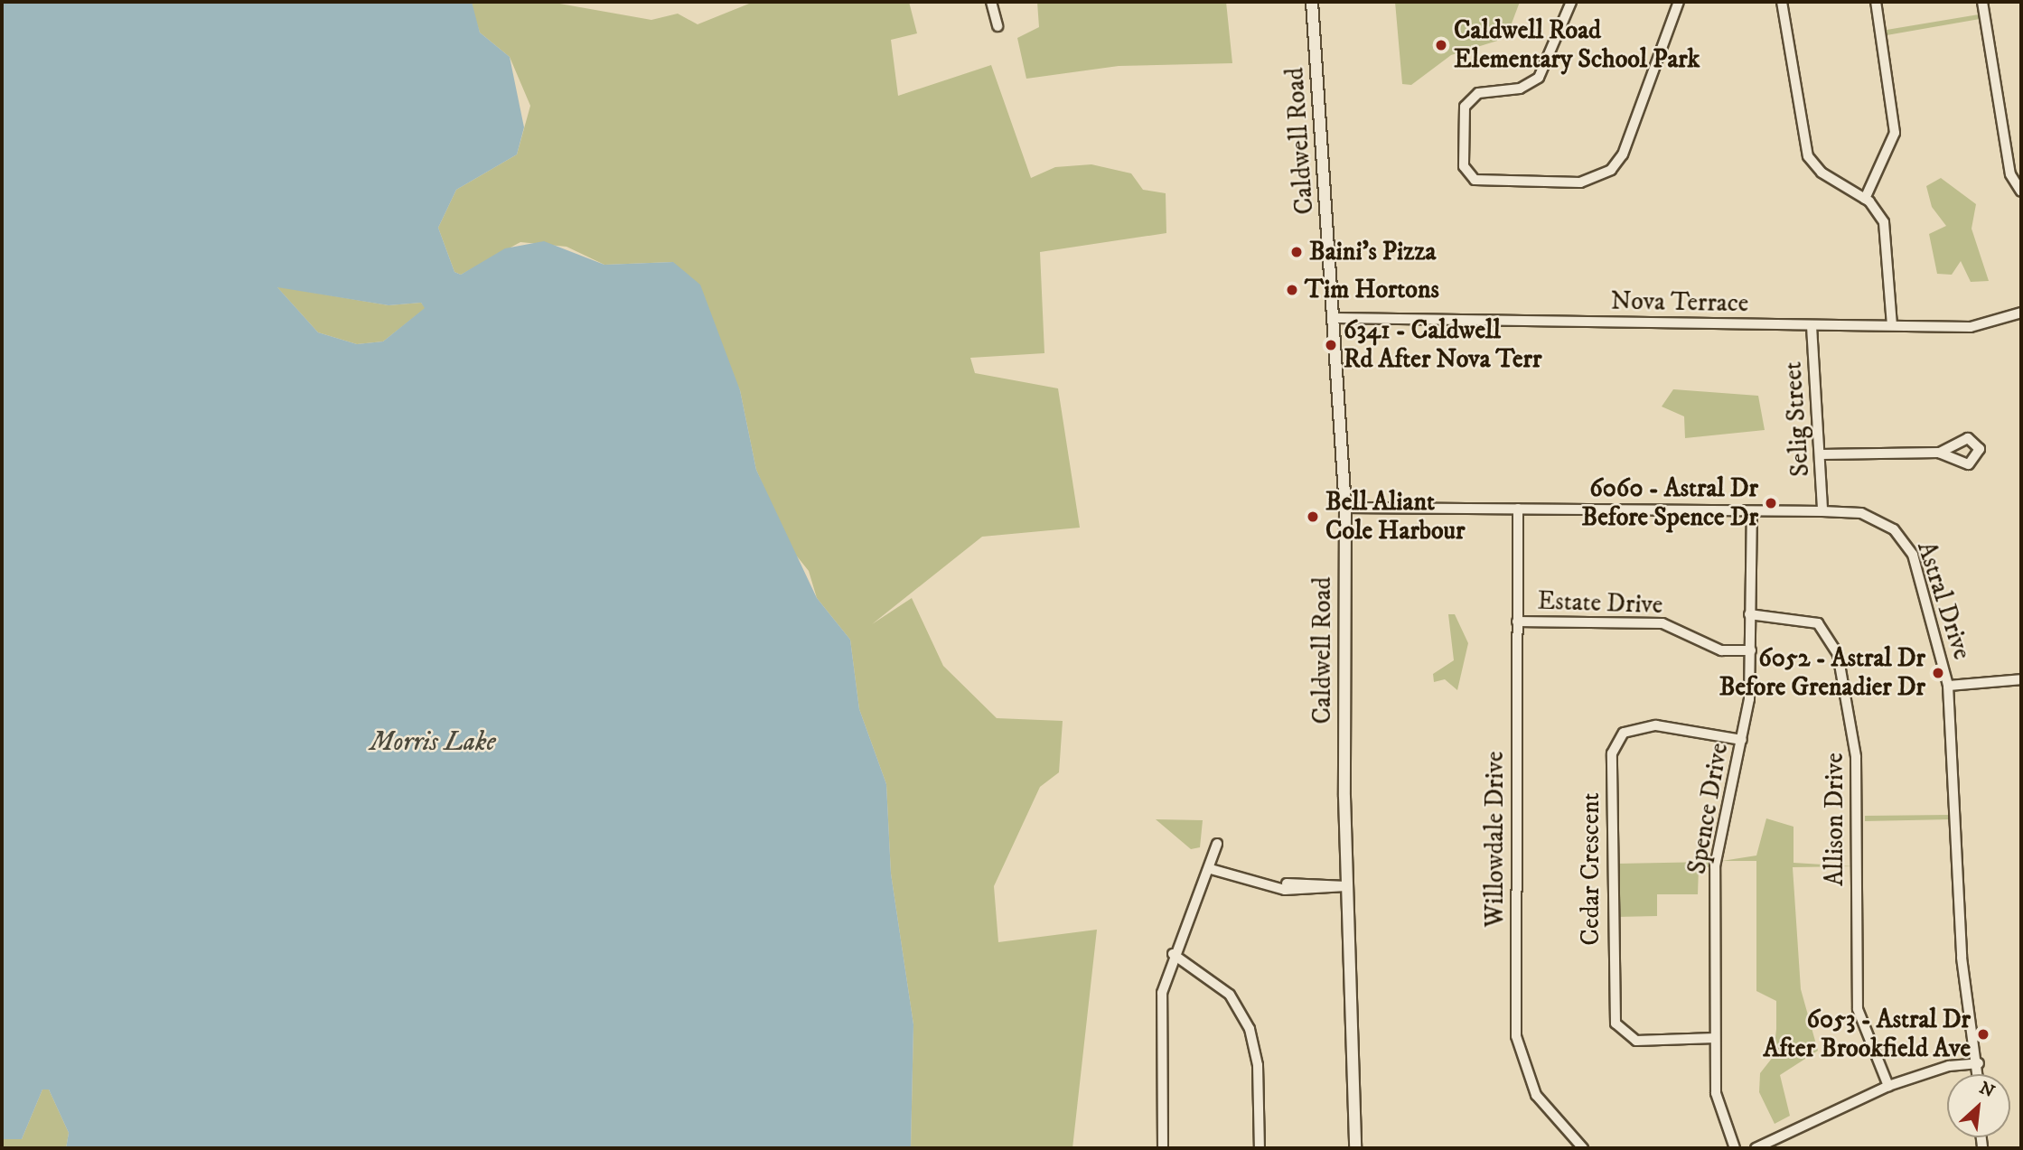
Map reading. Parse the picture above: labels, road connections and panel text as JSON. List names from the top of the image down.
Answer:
{
  "streets": {
    "street": [
      "Caldwell Road",
      "Nova Terrace",
      "Selig Street",
      "Astral Drive",
      "Estate Drive",
      "Spence Drive",
      "Allison Drive",
      "Willowdale Drive",
      "Cedar Crescent"
    ]
  },
  "crossings": [
    ["Caldwell Road", "Nova Terrace"],
    ["Caldwell Road", "Astral Drive"],
    ["Nova Terrace", "Selig Street"],
    ["Selig Street", "Astral Drive"],
    ["Astral Drive", "Spence Drive"],
    ["Astral Drive", "Willowdale Drive"],
    ["Estate Drive", "Spence Drive"],
    ["Estate Drive", "Willowdale Drive"],
    ["Spence Drive", "Allison Drive"],
    ["Spence Drive", "Cedar Crescent"]
  ],
  "water": ["Morris Lake"],
  "places": [
    "Caldwell Road Elementary School Park",
    "Baini's Pizza",
    "Tim Hortons",
    "6341 - Caldwell Rd After Nova Terr",
    "6060 - Astral Dr Before Spence Dr",
    "Bell Aliant Cole Harbour",
    "6052 - Astral Dr Before Grenadier Dr",
    "6053 - Astral Dr After Brookfield Ave"
  ],
  "north": "top right"
}
